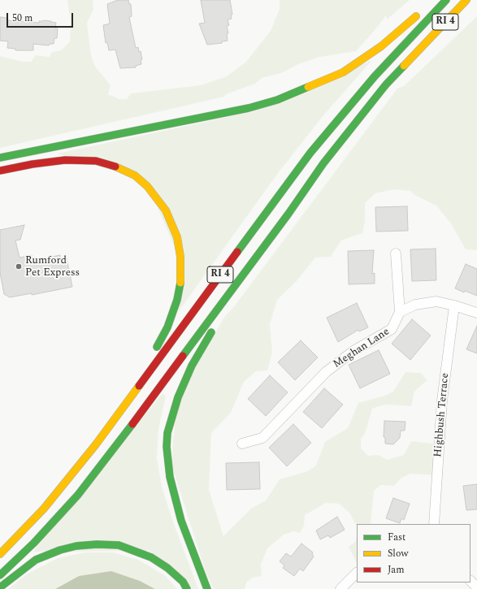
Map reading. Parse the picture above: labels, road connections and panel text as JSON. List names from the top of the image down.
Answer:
{
  "streets": {
    "highway": ["RI 4"],
    "street": ["Meghan Lane", "Highbush Terrace"]
  },
  "places": ["Rumford Pet Express"],
  "legend": ["Fast", "Slow", "Jam"],
  "scale_bar": "50 m"
}
